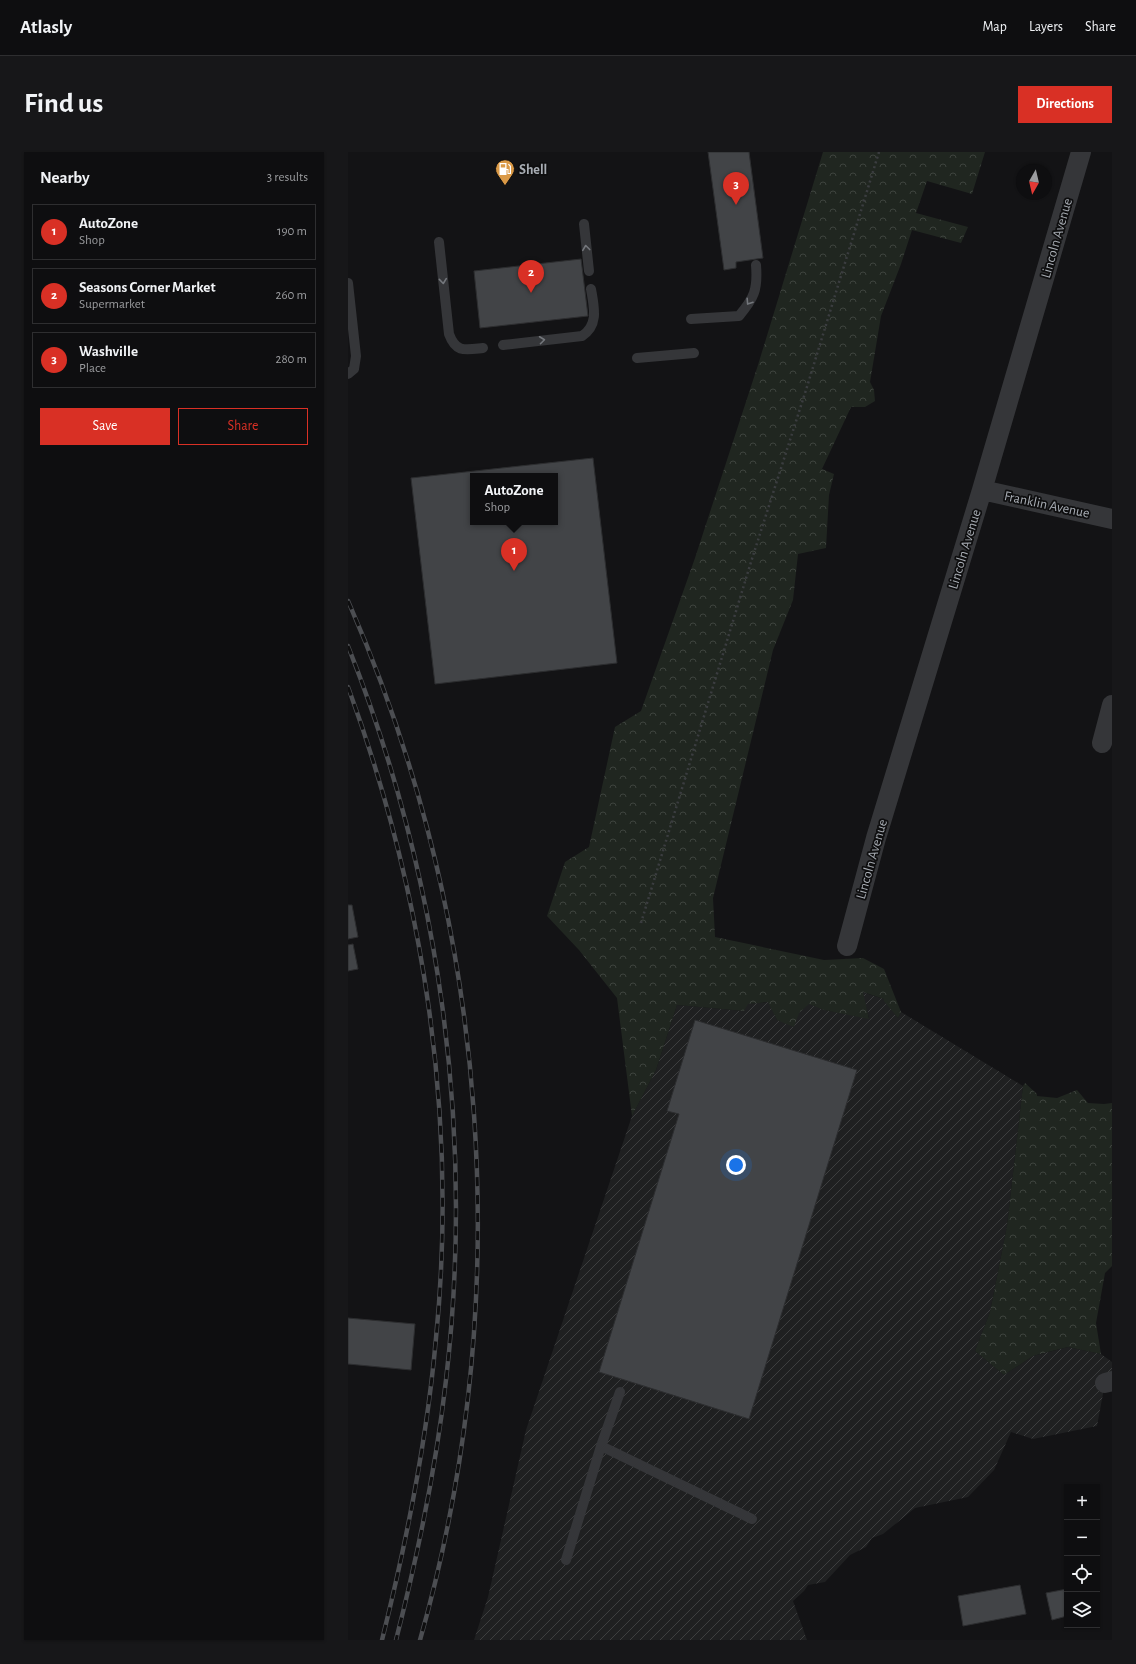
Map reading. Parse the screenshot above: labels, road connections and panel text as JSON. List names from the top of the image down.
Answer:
{
  "streets": {
    "street": ["Lincoln Avenue", "Franklin Avenue"]
  },
  "crossings": [
    ["Lincoln Avenue", "Franklin Avenue"]
  ],
  "places": {
    "fuel station": ["Shell"]
  },
  "north": "bottom",
  "page": {
    "header": "Atlasly",
    "nav": ["Map", "Layers", "Share"],
    "buttons": [
      "Directions",
      ["Save", "Share"]
    ],
    "title": "Find us",
    "heading": ["Nearby", "3 results"],
    "pins": ["3", "2", "1"],
    "list": [
      {
        "mark": "1",
        "name": "AutoZone",
        "note": "Shop",
        "value": "190 m"
      },
      {
        "mark": "2",
        "name": "Seasons Corner Market",
        "note": "Supermarket",
        "value": "260 m"
      },
      {
        "mark": "3",
        "name": "Washville",
        "note": "Place",
        "value": "280 m"
      }
    ],
    "popup": ["AutoZone", "Shop"],
    "map_buttons": ["+", "−"]
  }
}
